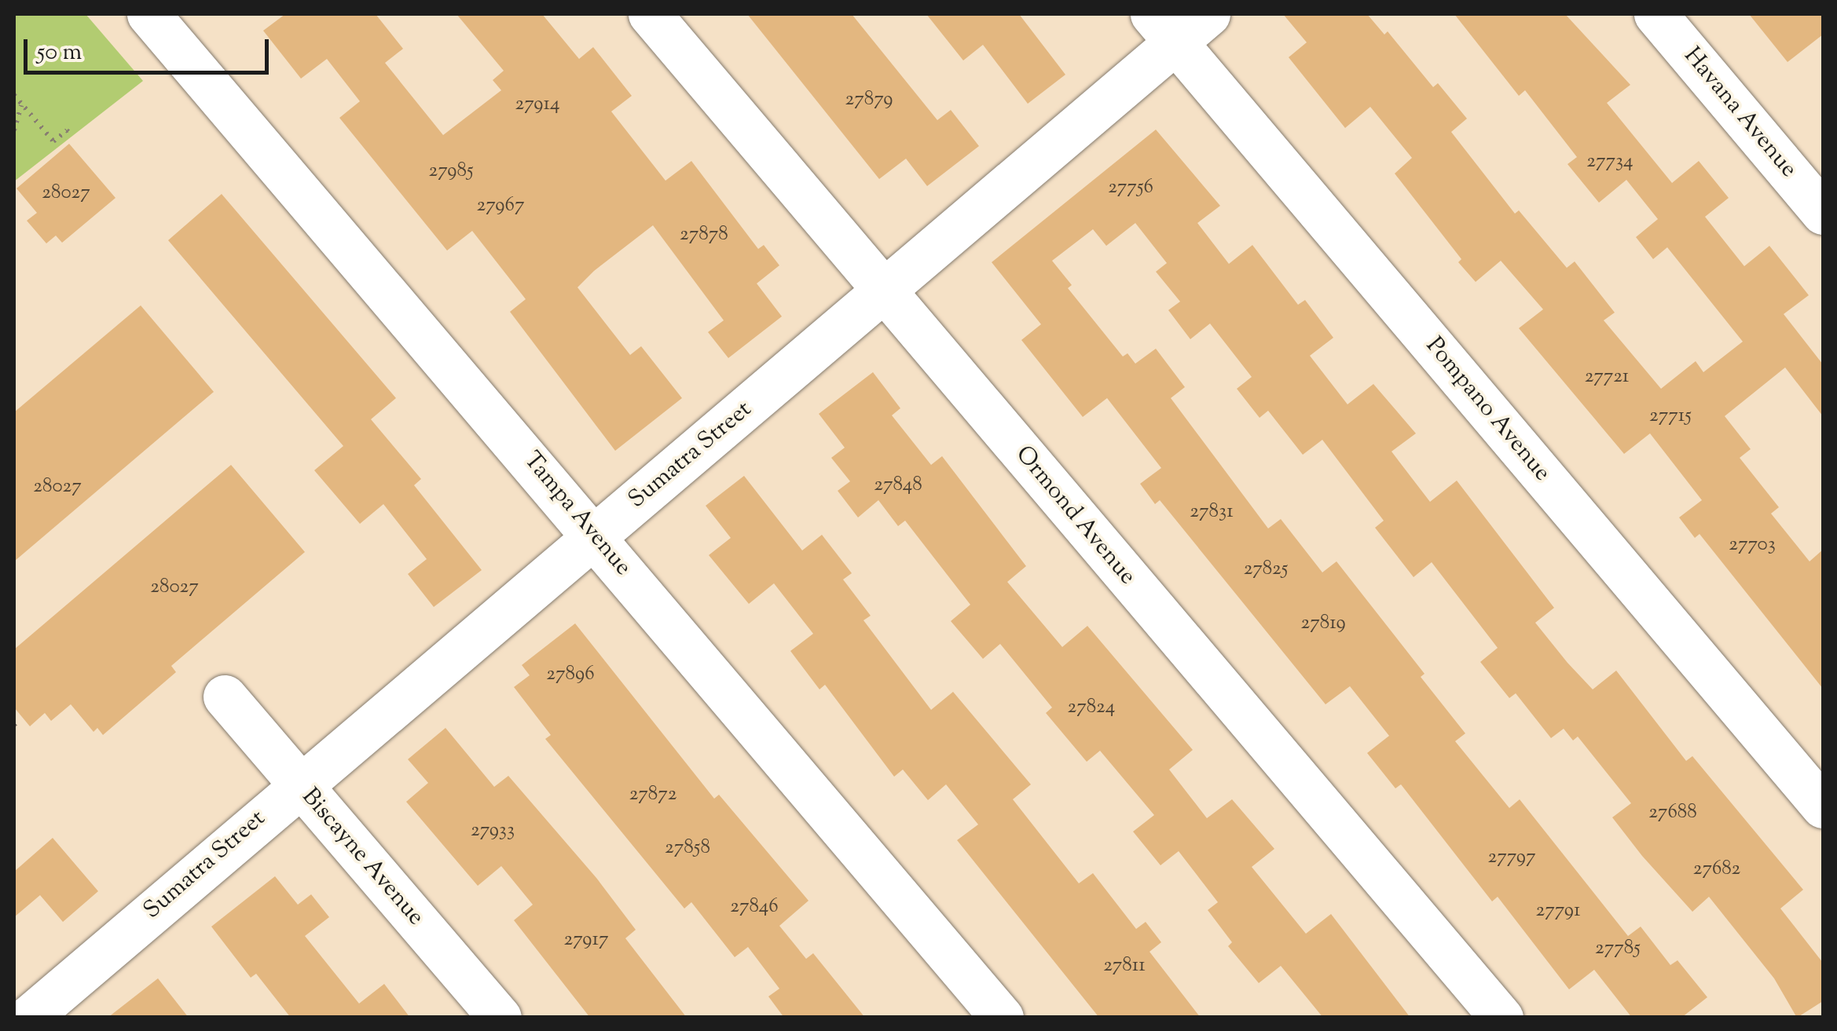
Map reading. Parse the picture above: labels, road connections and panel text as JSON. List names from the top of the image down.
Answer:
{
  "streets": {
    "street": [
      "Havana Avenue",
      "Pompano Avenue",
      "Sumatra Street",
      "Tampa Avenue",
      "Ormond Avenue",
      "Biscayne Avenue"
    ]
  },
  "crossings": [
    ["Pompano Avenue", "Sumatra Street"],
    ["Sumatra Street", "Tampa Avenue"],
    ["Sumatra Street", "Ormond Avenue"],
    ["Sumatra Street", "Biscayne Avenue"]
  ],
  "house_numbers": [
    "27879",
    "27914",
    "27734",
    "27985",
    "27756",
    "28027",
    "27967",
    "27878",
    "27721",
    "27715",
    "27848",
    "28027",
    "27831",
    "27703",
    "27825",
    "28027",
    "27819",
    "27896",
    "27824",
    "27872",
    "27688",
    "27933",
    "27858",
    "27797",
    "27682",
    "27846",
    "27791",
    "27917",
    "27785",
    "27811"
  ],
  "scale_bar": "50 m"
}
